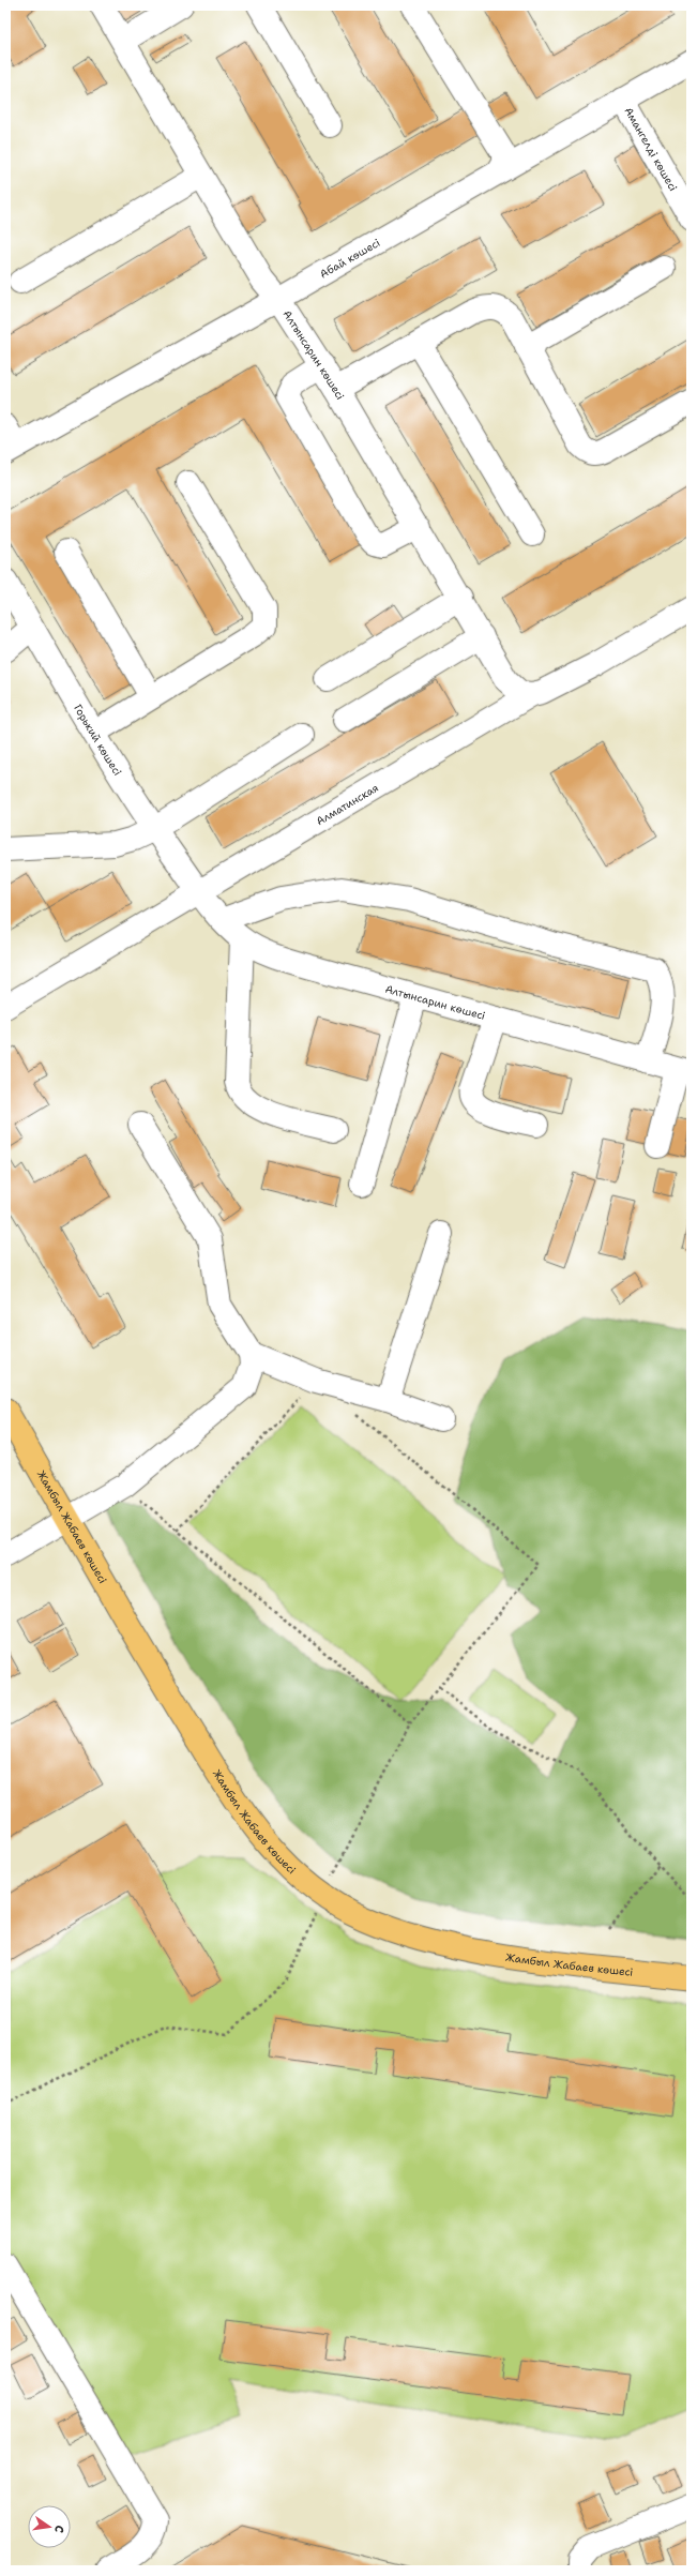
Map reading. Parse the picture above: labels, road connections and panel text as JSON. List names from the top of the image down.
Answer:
{
  "streets": {
    "main road": ["Жамбыл Жабаев көшесі"],
    "street": [
      "Амангелді көшесі",
      "Абай көшесі",
      "Алтынсарин көшесі",
      "Горький көшесі",
      "Алматинская"
    ]
  },
  "crossings": [
    ["Амангелді көшесі", "Абай көшесі"],
    ["Абай көшесі", "Алтынсарин көшесі"],
    ["Алтынсарин көшесі", "Горький көшесі"],
    ["Алтынсарин көшесі", "Алматинская"],
    ["Горький көшесі", "Алматинская"]
  ],
  "north": "right"
}
